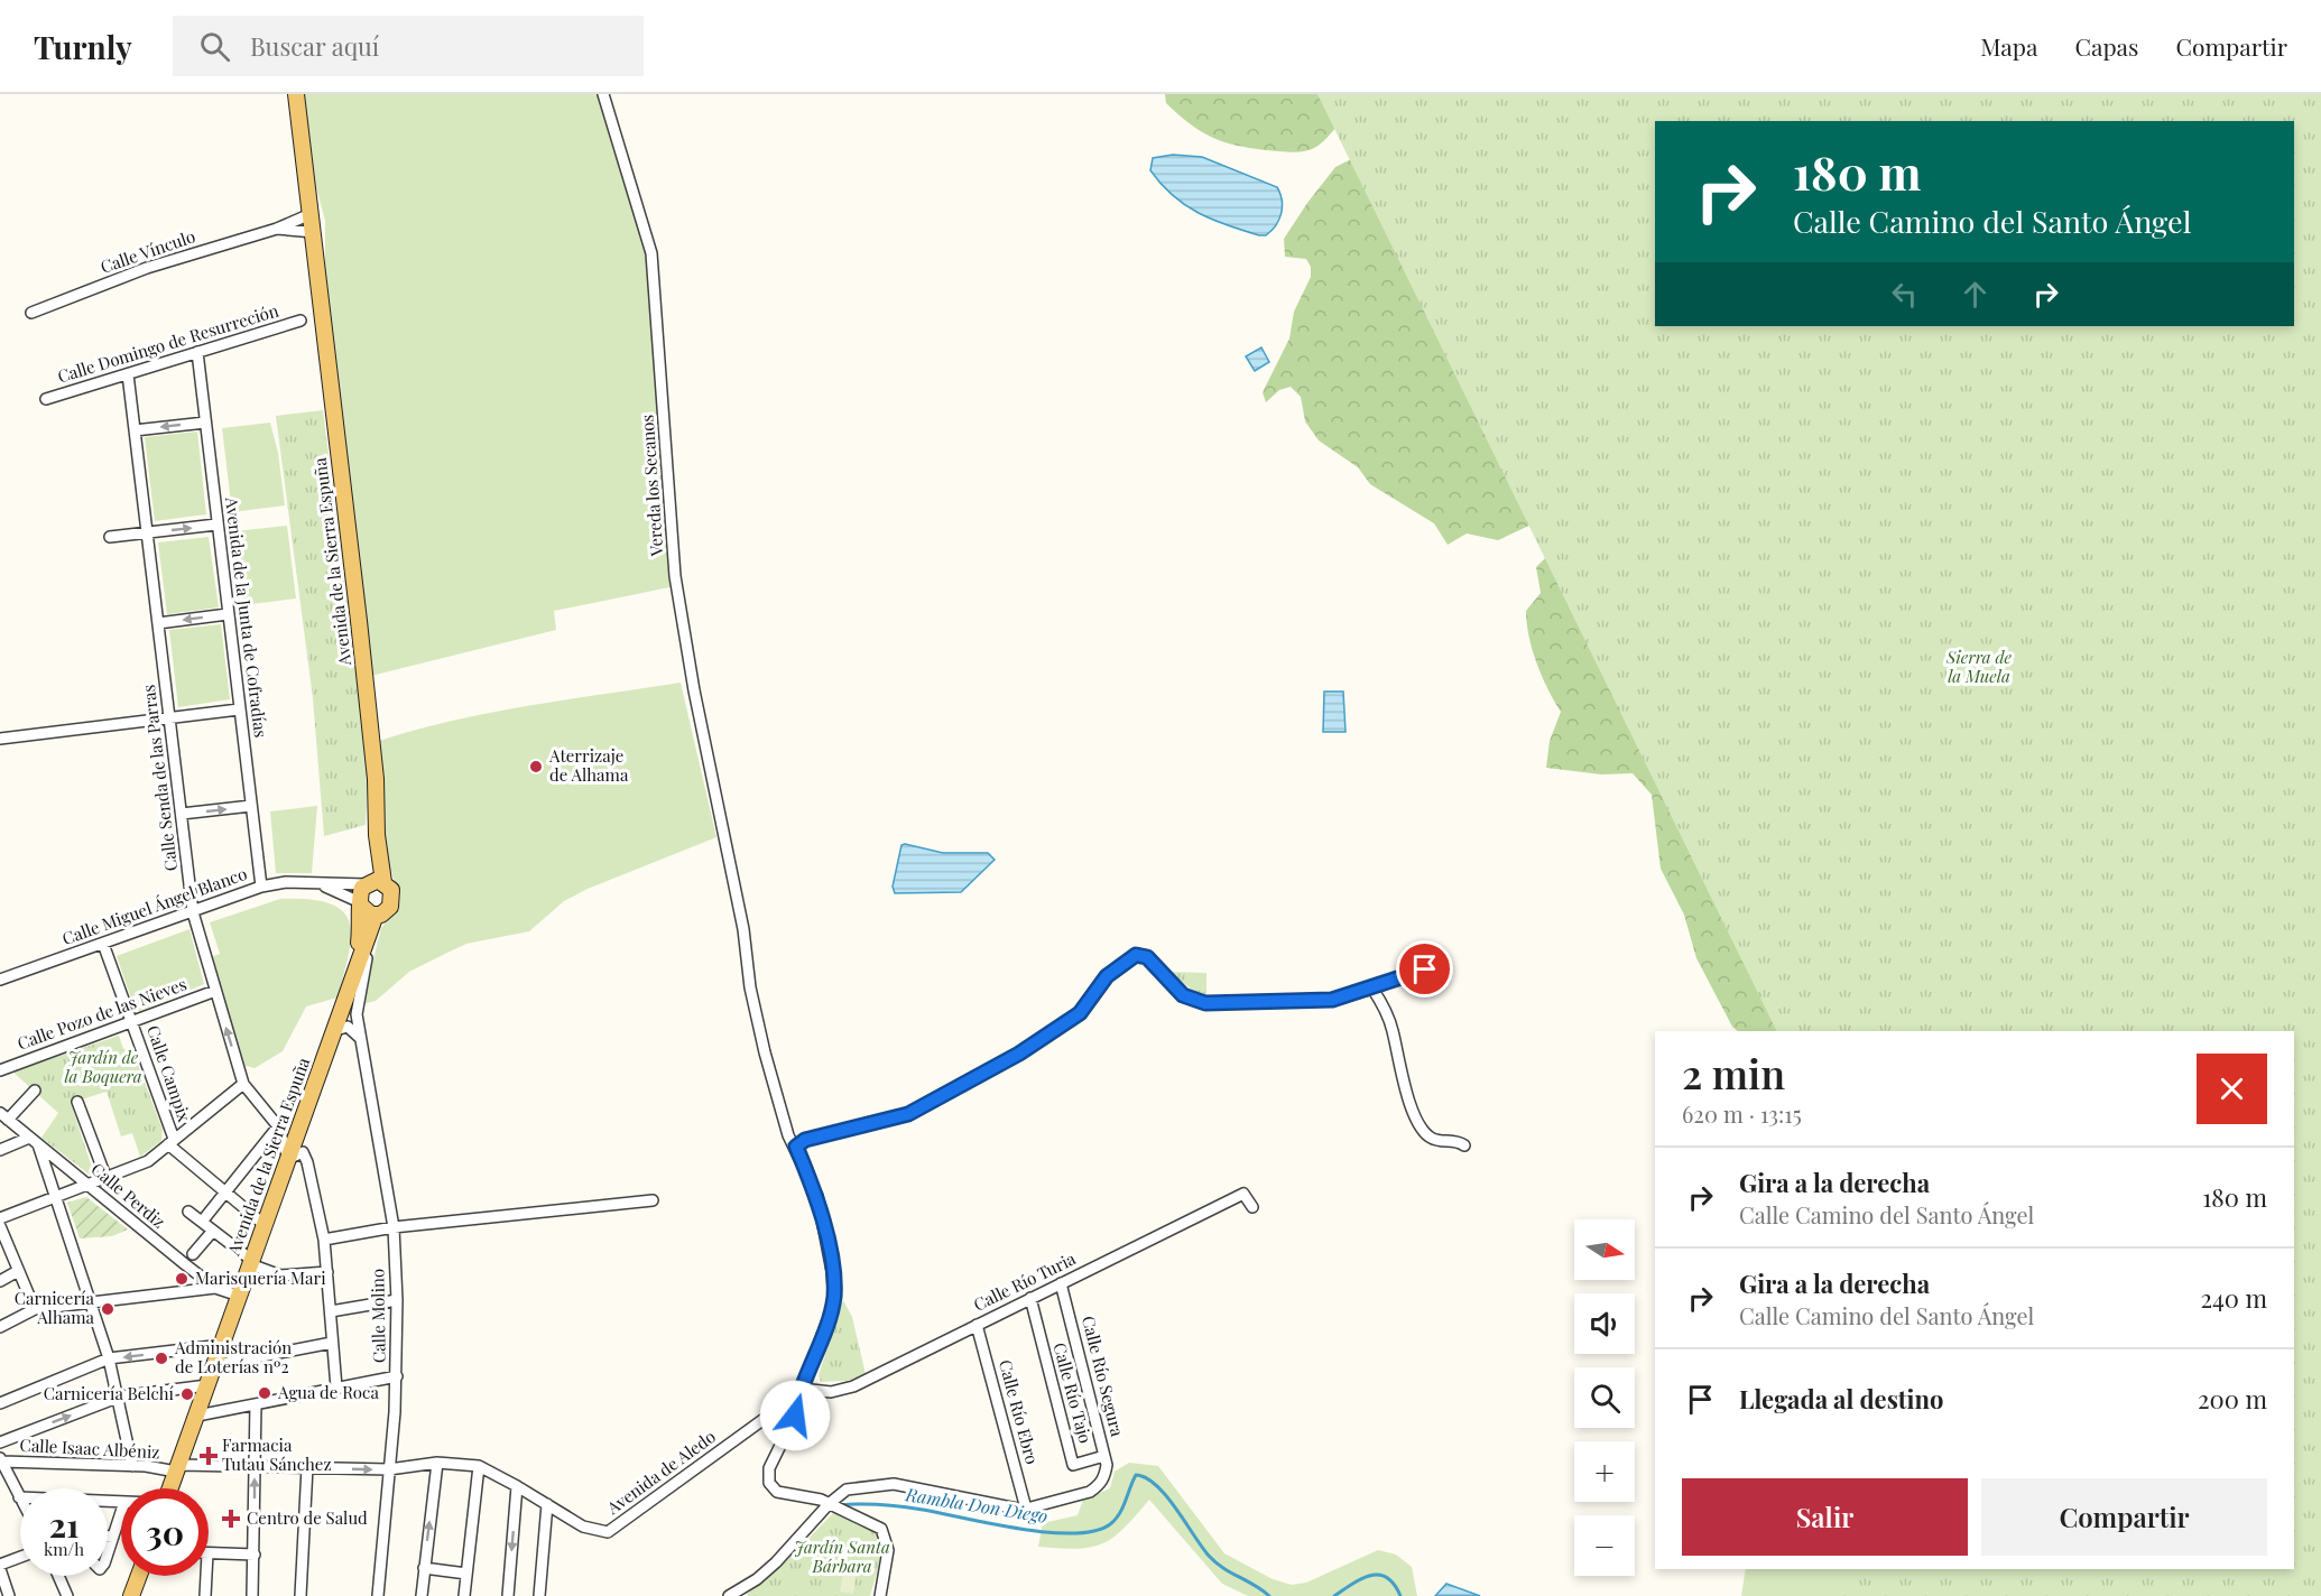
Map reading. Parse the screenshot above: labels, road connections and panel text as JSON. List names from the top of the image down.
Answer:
{
  "streets": {
    "main road": ["Avenida de la Sierra Espuña"],
    "street": [
      "Calle Vínculo",
      "Calle Domingo de Resurreción",
      "Vereda los Secanos",
      "Avenida de la Junta de Cofradías",
      "Calle Senda de las Parras",
      "Calle Miguel Ángel Blanco",
      "Calle Pozo de las Nieves",
      "Calle Campix",
      "Calle Perdiz",
      "Calle Río Turia",
      "Calle Molino",
      "Calle Río Segura",
      "Calle Río Tajo",
      "Calle Río Ebro",
      "Calle Isaac Albéniz",
      "Avenida de Aledo"
    ]
  },
  "crossings": [
    ["Calle Vínculo", "Avenida de la Sierra Espuña"],
    ["Calle Domingo de Resurreción", "Avenida de la Junta de Cofradías"],
    ["Calle Domingo de Resurreción", "Calle Senda de las Parras"],
    ["Vereda los Secanos", "Calle Río Turia"],
    ["Vereda los Secanos", "Avenida de Aledo"],
    ["Avenida de la Sierra Espuña", "Calle Senda de las Parras"],
    ["Avenida de la Sierra Espuña", "Calle Miguel Ángel Blanco"],
    ["Avenida de la Sierra Espuña", "Calle Campix"],
    ["Avenida de la Sierra Espuña", "Calle Perdiz"],
    ["Avenida de la Sierra Espuña", "Calle Molino"],
    ["Avenida de la Sierra Espuña", "Calle Isaac Albéniz"],
    ["Avenida de la Junta de Cofradías", "Calle Miguel Ángel Blanco"],
    ["Calle Senda de las Parras", "Calle Miguel Ángel Blanco"],
    ["Calle Senda de las Parras", "Calle Pozo de las Nieves"],
    ["Calle Miguel Ángel Blanco", "Calle Campix"],
    ["Calle Miguel Ángel Blanco", "Calle Molino"],
    ["Calle Pozo de las Nieves", "Calle Campix"],
    ["Calle Río Turia", "Calle Río Segura"],
    ["Calle Río Turia", "Calle Río Tajo"],
    ["Calle Río Turia", "Calle Río Ebro"],
    ["Calle Río Turia", "Avenida de Aledo"],
    ["Calle Molino", "Calle Isaac Albéniz"],
    ["Calle Molino", "Avenida de Aledo"],
    ["Calle Río Segura", "Calle Río Tajo"],
    ["Calle Río Segura", "Calle Río Ebro"],
    ["Calle Isaac Albéniz", "Avenida de Aledo"]
  ],
  "water": ["Rambla Don Diego"],
  "parks": ["Sierra de la Muela", "Jardín de la Boquera", "Jardín Santa Bárbara"],
  "places": {
    "other": [
      "Aterrizaje de Alhama",
      "Marisquería Mari",
      "Carnicería Alhama",
      "Administración de Loterías nº2",
      "Agua de Roca",
      "Carnicería Belchí"
    ],
    "health": ["Farmacia Tutau Sánchez", "Centro de Salud"]
  },
  "north": "right",
  "page": {
    "header": "Turnly",
    "search": "Buscar aquí",
    "nav": ["Mapa", "Capas", "Compartir"],
    "turn": ["180 m", "Calle Camino del Santo Ángel"],
    "heading": ["2 min", "620 m · 13:15"],
    "list": [
      {
        "name": "Gira a la derecha",
        "note": "Calle Camino del Santo Ángel",
        "value": "180 m"
      },
      {
        "name": "Gira a la derecha",
        "note": "Calle Camino del Santo Ángel",
        "value": "240 m"
      },
      {
        "name": "Llegada al destino",
        "value": "200 m"
      }
    ],
    "map_buttons": ["+", "−"],
    "buttons": ["Salir", "Compartir"],
    "speed": "21 km/h",
    "limit": "30"
  }
}
